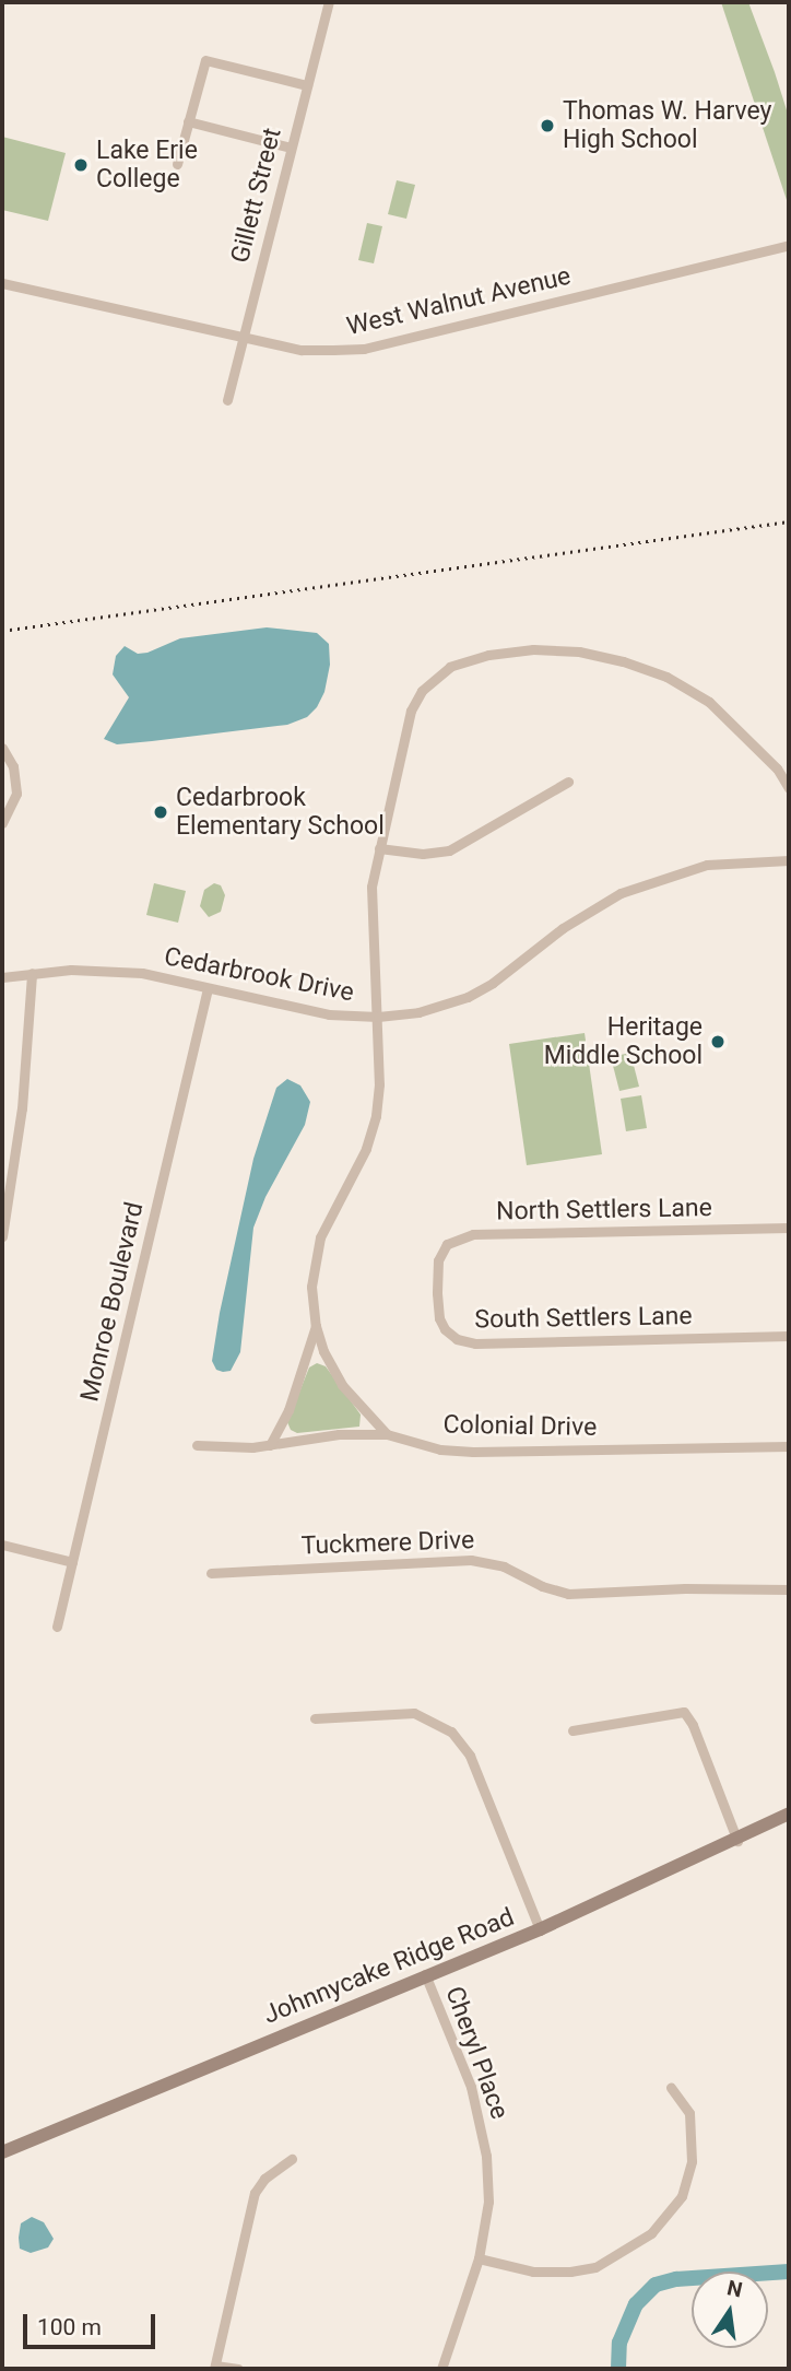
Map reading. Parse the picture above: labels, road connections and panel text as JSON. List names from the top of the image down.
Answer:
{
  "streets": {
    "main road": ["Johnnycake Ridge Road"],
    "street": [
      "Gillett Street",
      "West Walnut Avenue",
      "Cedarbrook Drive",
      "North Settlers Lane",
      "Monroe Boulevard",
      "South Settlers Lane",
      "Colonial Drive",
      "Tuckmere Drive",
      "Cheryl Place"
    ]
  },
  "crossings": [
    ["Gillett Street", "West Walnut Avenue"],
    ["Cedarbrook Drive", "Monroe Boulevard"],
    ["North Settlers Lane", "South Settlers Lane"],
    ["Johnnycake Ridge Road", "Cheryl Place"]
  ],
  "places": [
    "Thomas W. Harvey High School",
    "Lake Erie College",
    "Cedarbrook Elementary School",
    "Heritage Middle School"
  ],
  "scale_bar": "100 m",
  "north": "top"
}
